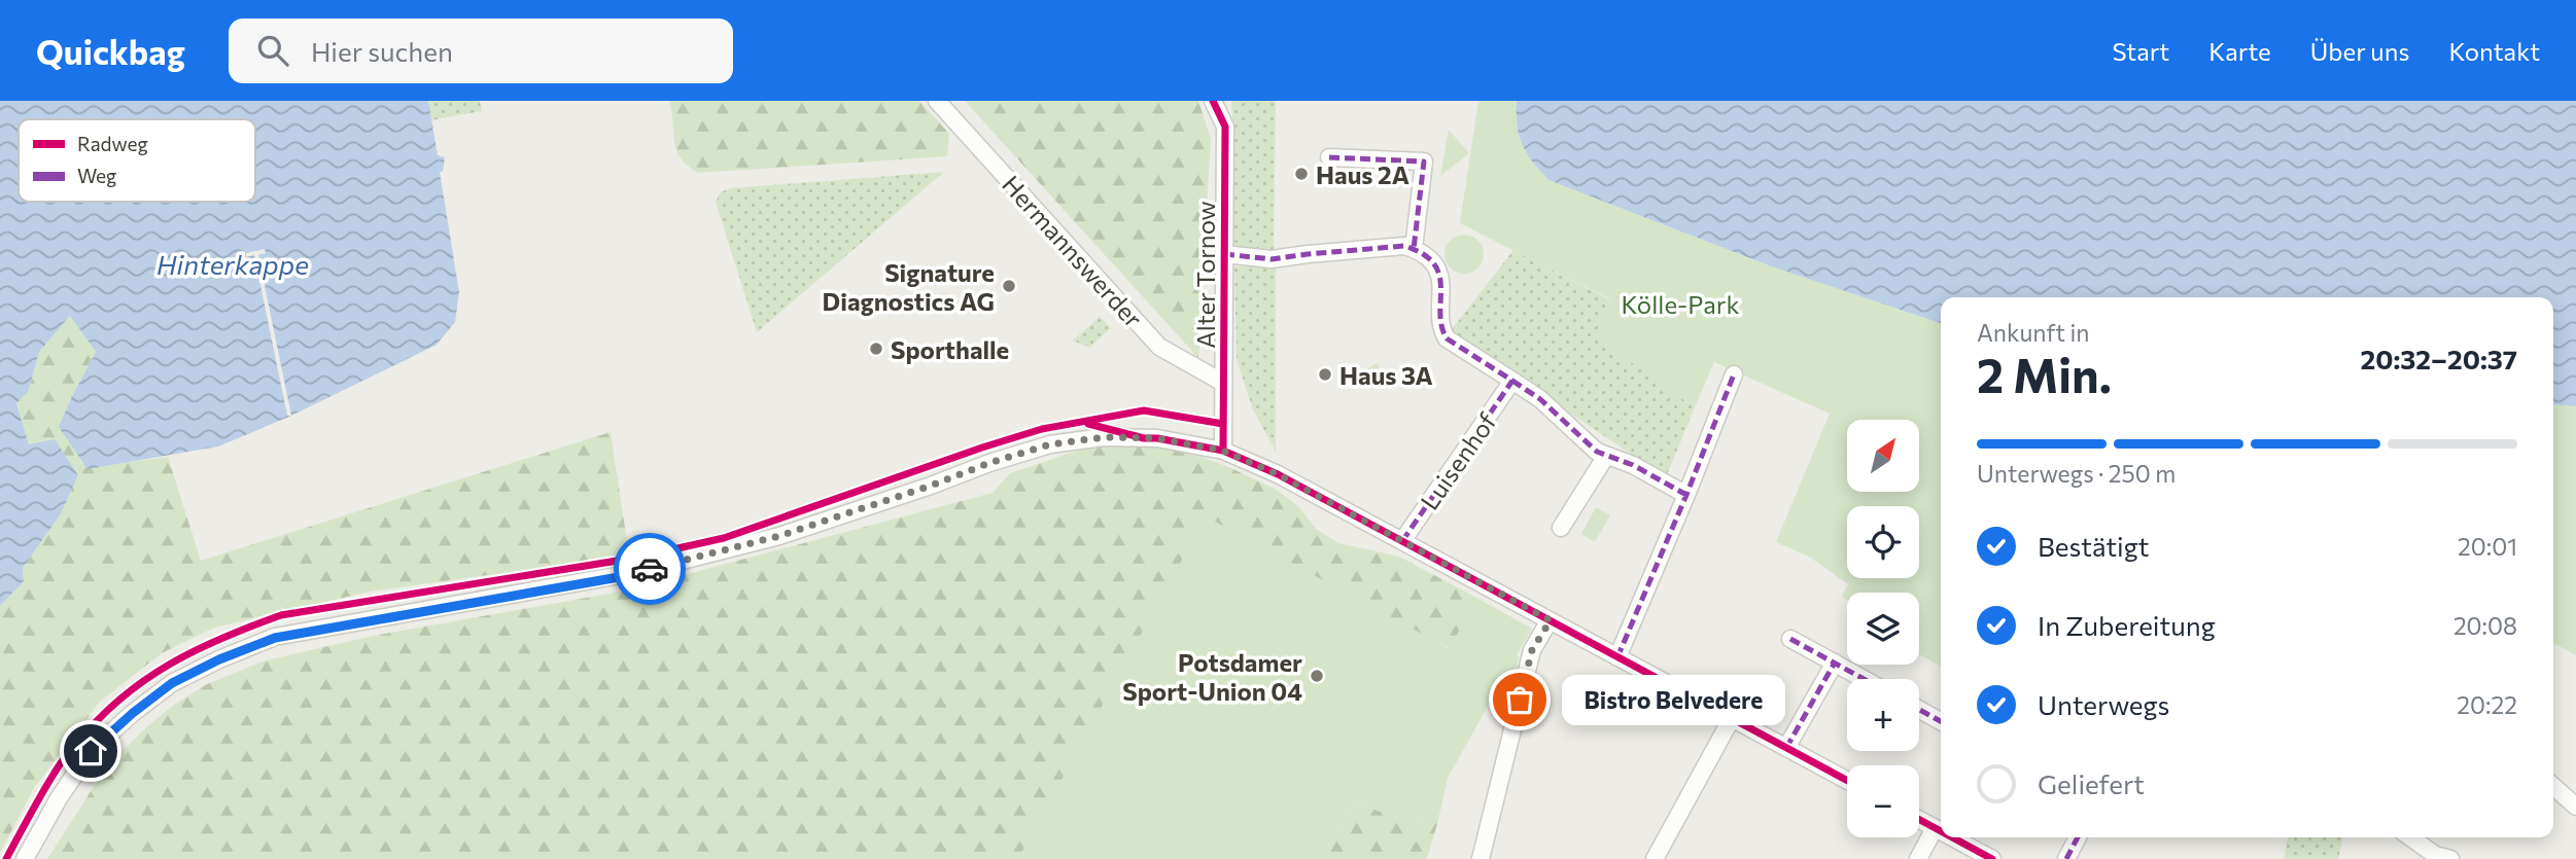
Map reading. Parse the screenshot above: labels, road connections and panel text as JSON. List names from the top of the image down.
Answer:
{
  "streets": {
    "street": ["Hermannswerder", "Alter Tornow", "Luisenhof"]
  },
  "crossings": [
    ["Hermannswerder", "Alter Tornow"]
  ],
  "water": ["Hinterkappe"],
  "parks": ["Kölle-Park"],
  "places": [
    "Haus 2A",
    "Signature Diagnostics AG",
    "Sporthalle",
    "Haus 3A",
    "Potsdamer Sport-Union 04",
    "Bistro Belvedere"
  ],
  "legend": ["Radweg", "Weg"],
  "north": "top right",
  "page": {
    "header": "Quickbag",
    "search": "Hier suchen",
    "nav": [
      "Start",
      "Karte",
      "Über uns",
      "Kontakt"
    ],
    "heading": ["2 Min.", "Ankunft in", "20:32–20:37"],
    "map_buttons": ["+", "−"],
    "bar": "Unterwegs · 250 m",
    "list": [
      ["Bestätigt", "20:01"],
      ["In Zubereitung", "20:08"],
      ["Unterwegs", "20:22"],
      "Geliefert"
    ],
    "bubble": "Bistro Belvedere"
  }
}
